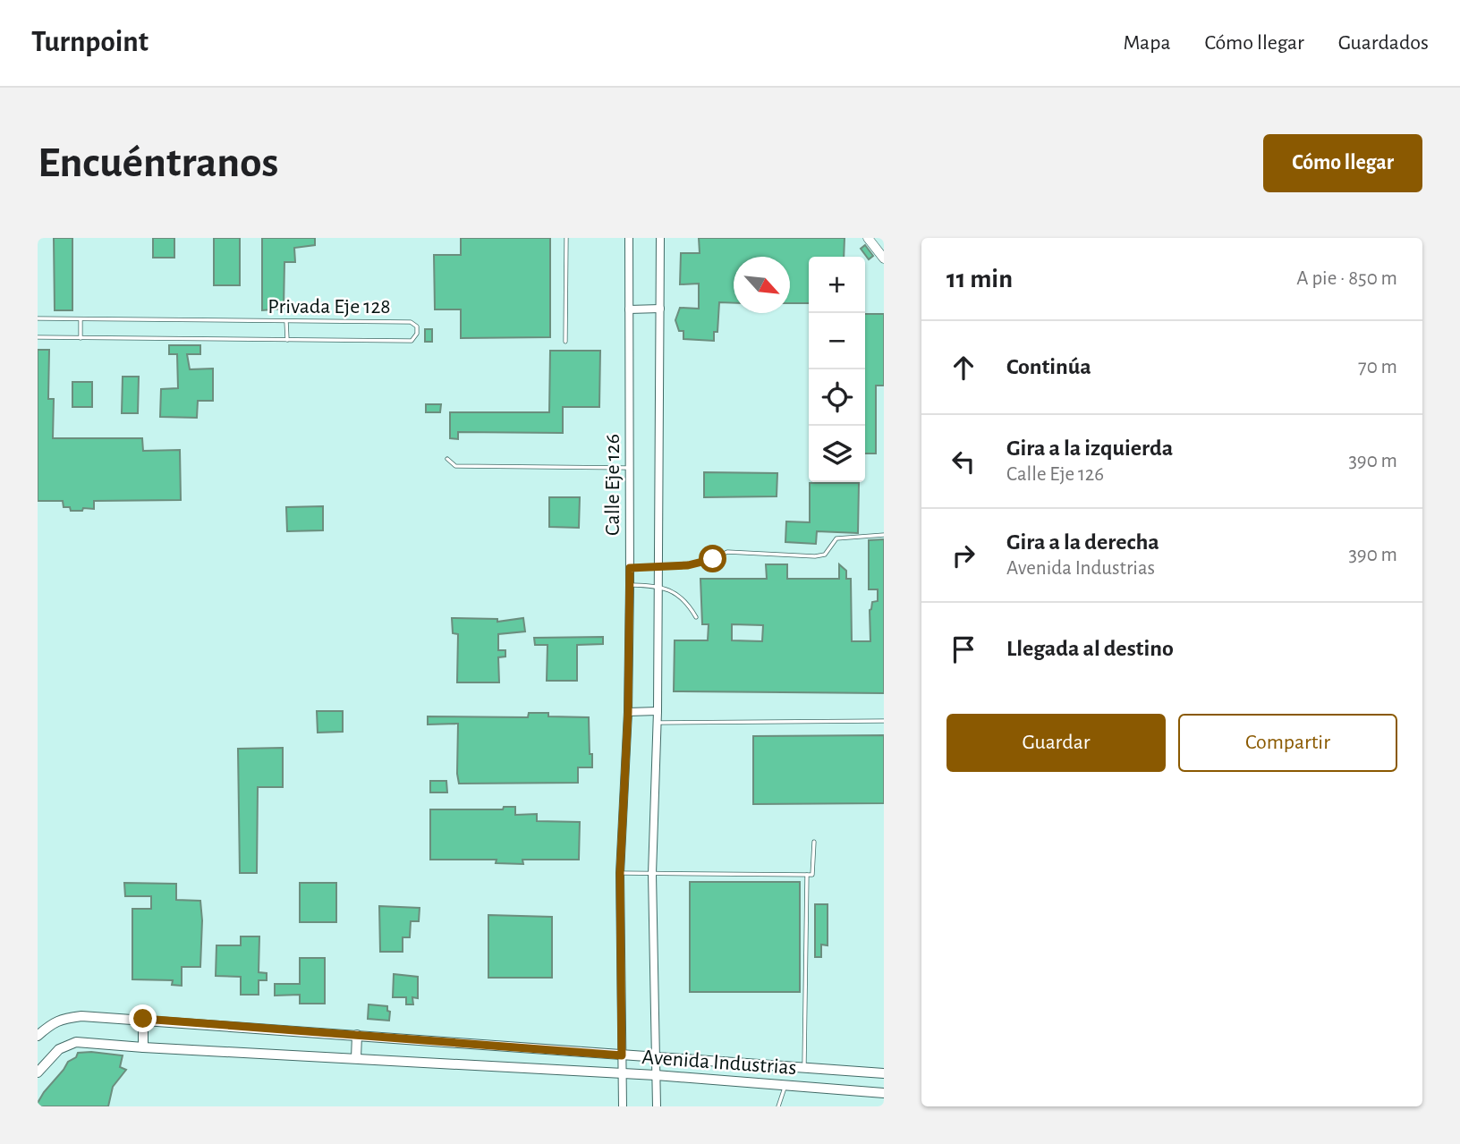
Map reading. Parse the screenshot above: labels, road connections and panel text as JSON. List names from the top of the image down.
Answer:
{
  "streets": {
    "main road": ["Avenida Industrias"],
    "street": ["Calle Eje 126"],
    "lane": ["Privada Eje 128"]
  },
  "crossings": [
    ["Calle Eje 126", "Avenida Industrias"]
  ],
  "north": "bottom right",
  "page": {
    "header": "Turnpoint",
    "nav": ["Mapa", "Cómo llegar", "Guardados"],
    "buttons": [
      "Cómo llegar",
      ["Guardar", "Compartir"]
    ],
    "title": "Encuéntranos",
    "heading": ["11 min", "A pie · 850 m"],
    "map_buttons": ["+", "−"],
    "list": [
      ["Continúa", "70 m"],
      ["Gira a la izquierda", "Calle Eje 126", "390 m"],
      ["Gira a la derecha", "Avenida Industrias", "390 m"],
      "Llegada al destino"
    ]
  }
}
